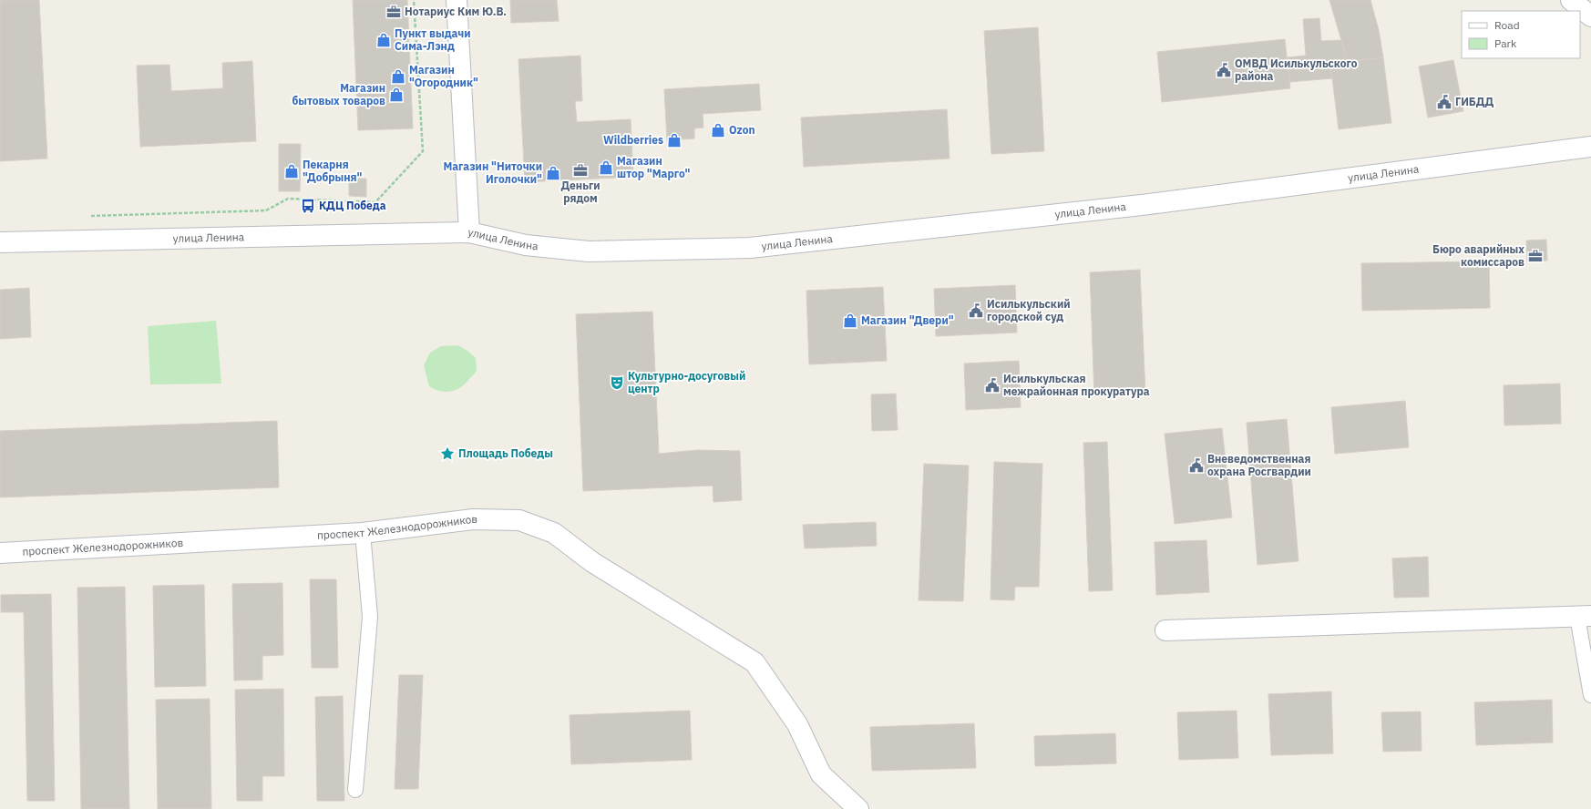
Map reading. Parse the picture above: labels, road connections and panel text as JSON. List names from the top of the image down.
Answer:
{
  "streets": {
    "street": ["улица Ленина", "проспект Железнодорожников"]
  },
  "places": {
    "office": ["Нотариус Ким Ю.В.", "Деньги рядом", "Бюро аварийных комиссаров"],
    "shop": [
      "Пункт выдачи Сима-Лэнд",
      "Магазин \"Огородник\"",
      "Магазин бытовых товаров",
      "Ozon",
      "Wildberries",
      "Магазин штор \"Марго\"",
      "Пекарня \"Добрыня\"",
      "Магазин \"Ниточки Иголочки\"",
      "Магазин \"Двери\""
    ],
    "public building": [
      "ОМВД Исилькульского района",
      "ГИБДД",
      "Исилькульский городской суд",
      "Исилькульская межрайонная прокуратура",
      "Вневедомственная охрана Росгвардии"
    ],
    "bus stop": ["КДЦ Победа"],
    "theatre": ["Культурно-досуговый центр"],
    "place": ["Площадь Победы"]
  },
  "legend": ["Road", "Park"]
}
